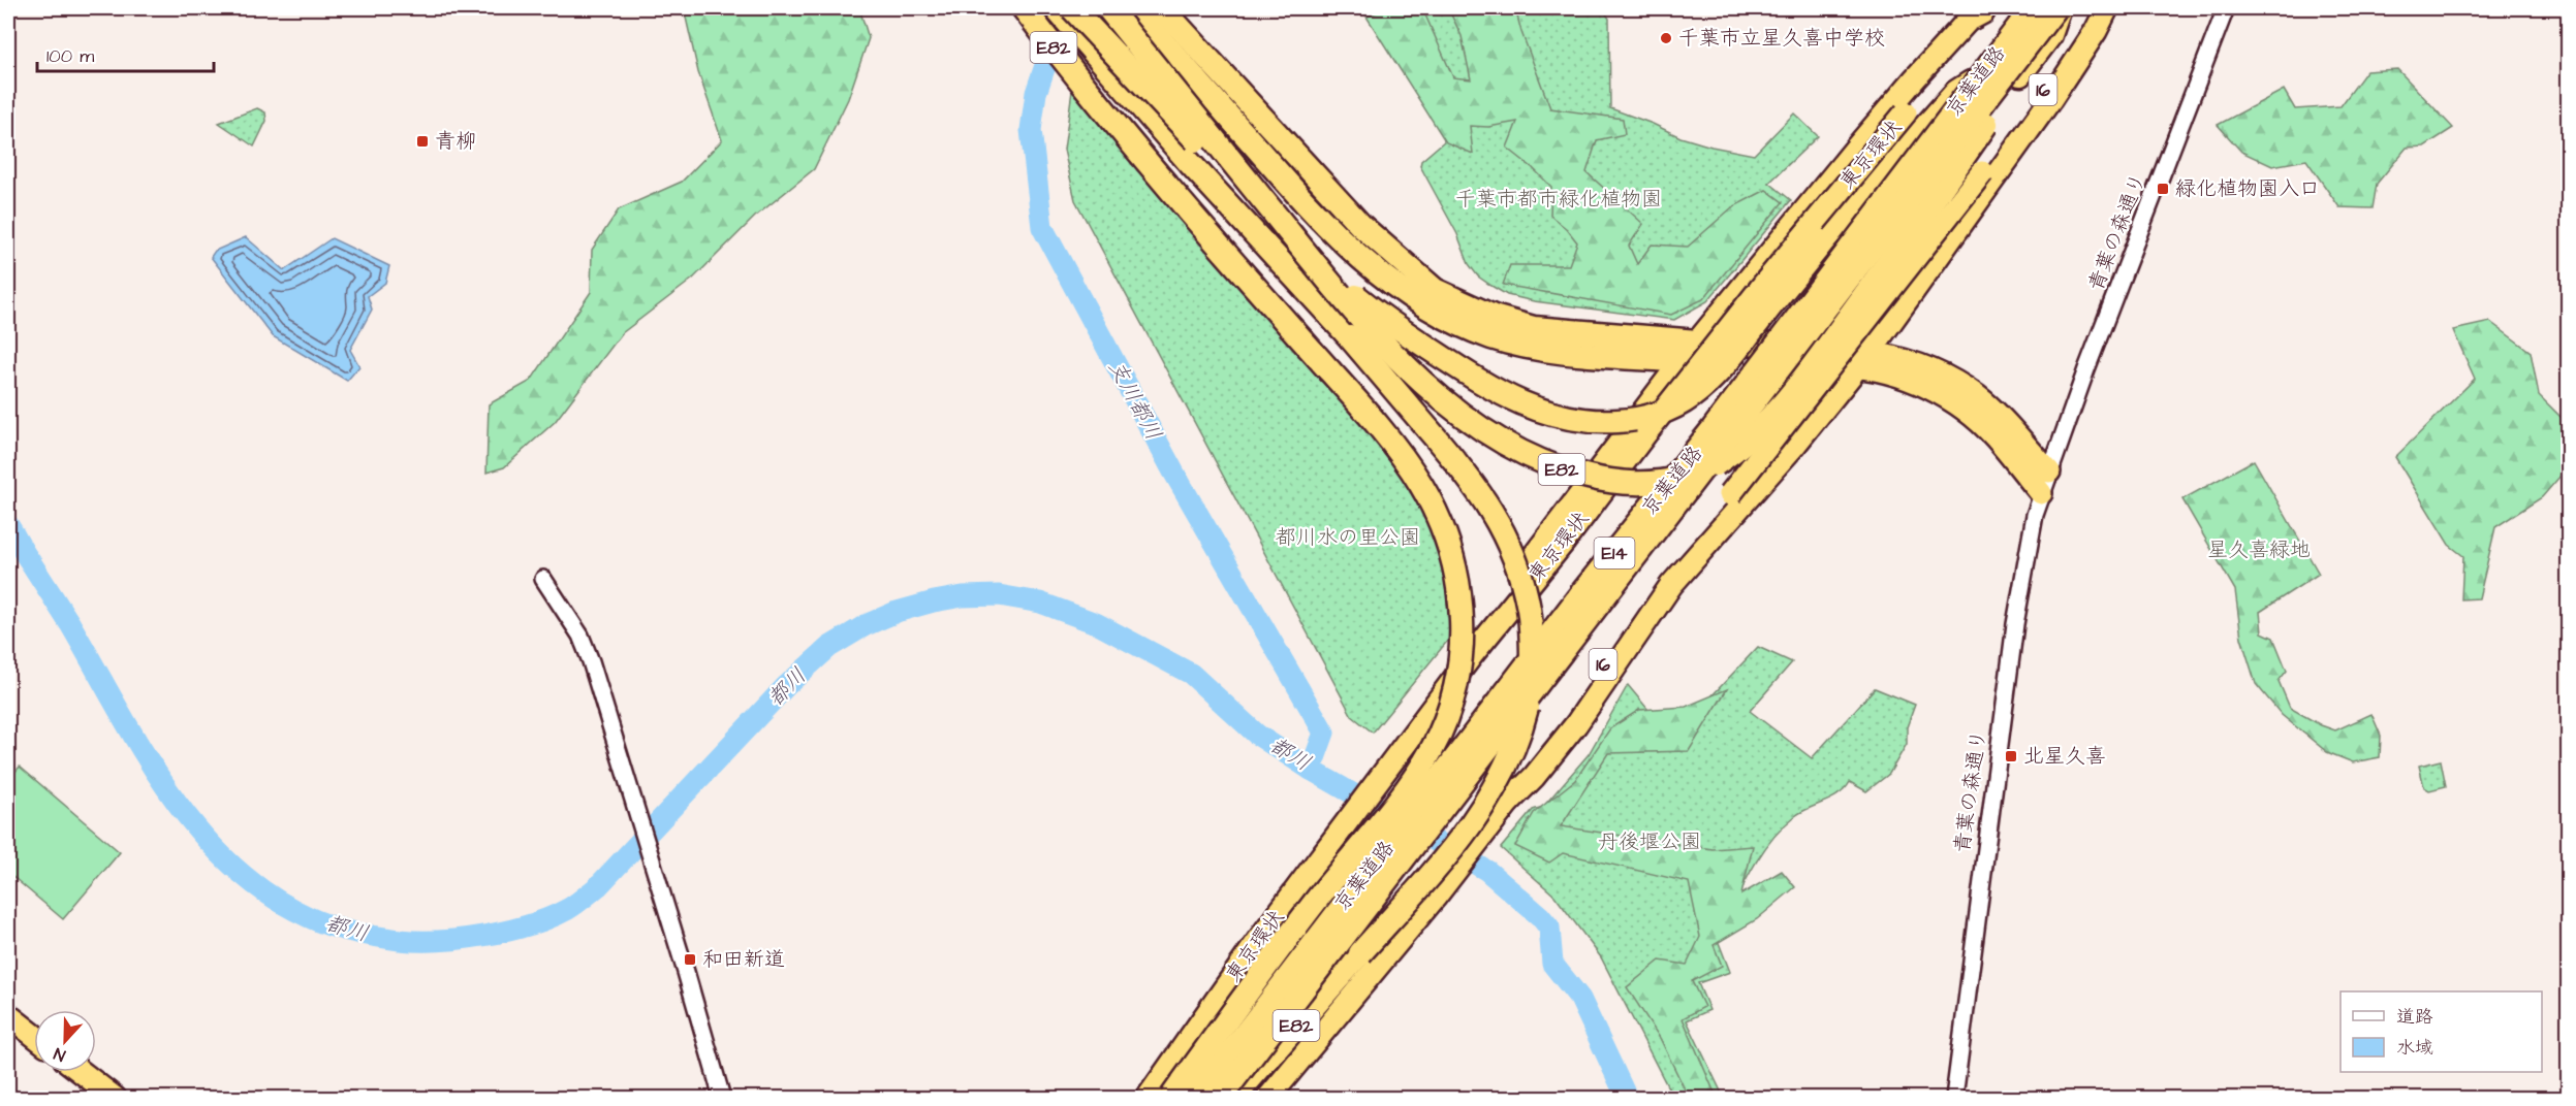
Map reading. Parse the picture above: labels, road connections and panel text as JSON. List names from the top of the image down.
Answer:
{
  "streets": {
    "highway": [
      "E82",
      "京葉道路",
      "16",
      "東京環状",
      "E14"
    ],
    "street": ["青葉の森通り"]
  },
  "crossings": [
    ["E82", "京葉道路"]
  ],
  "water": ["支川都川", "都川"],
  "parks": [
    "千葉市都市緑化植物園",
    "都川水の里公園",
    "星久喜緑地",
    "丹後堰公園"
  ],
  "places": {
    "other": ["千葉市立星久喜中学校"],
    "transit": [
      "青柳",
      "緑化植物園入口",
      "北星久喜",
      "和田新道"
    ]
  },
  "legend": ["道路", "水域"],
  "scale_bar": "100 m",
  "north": "bottom"
}
